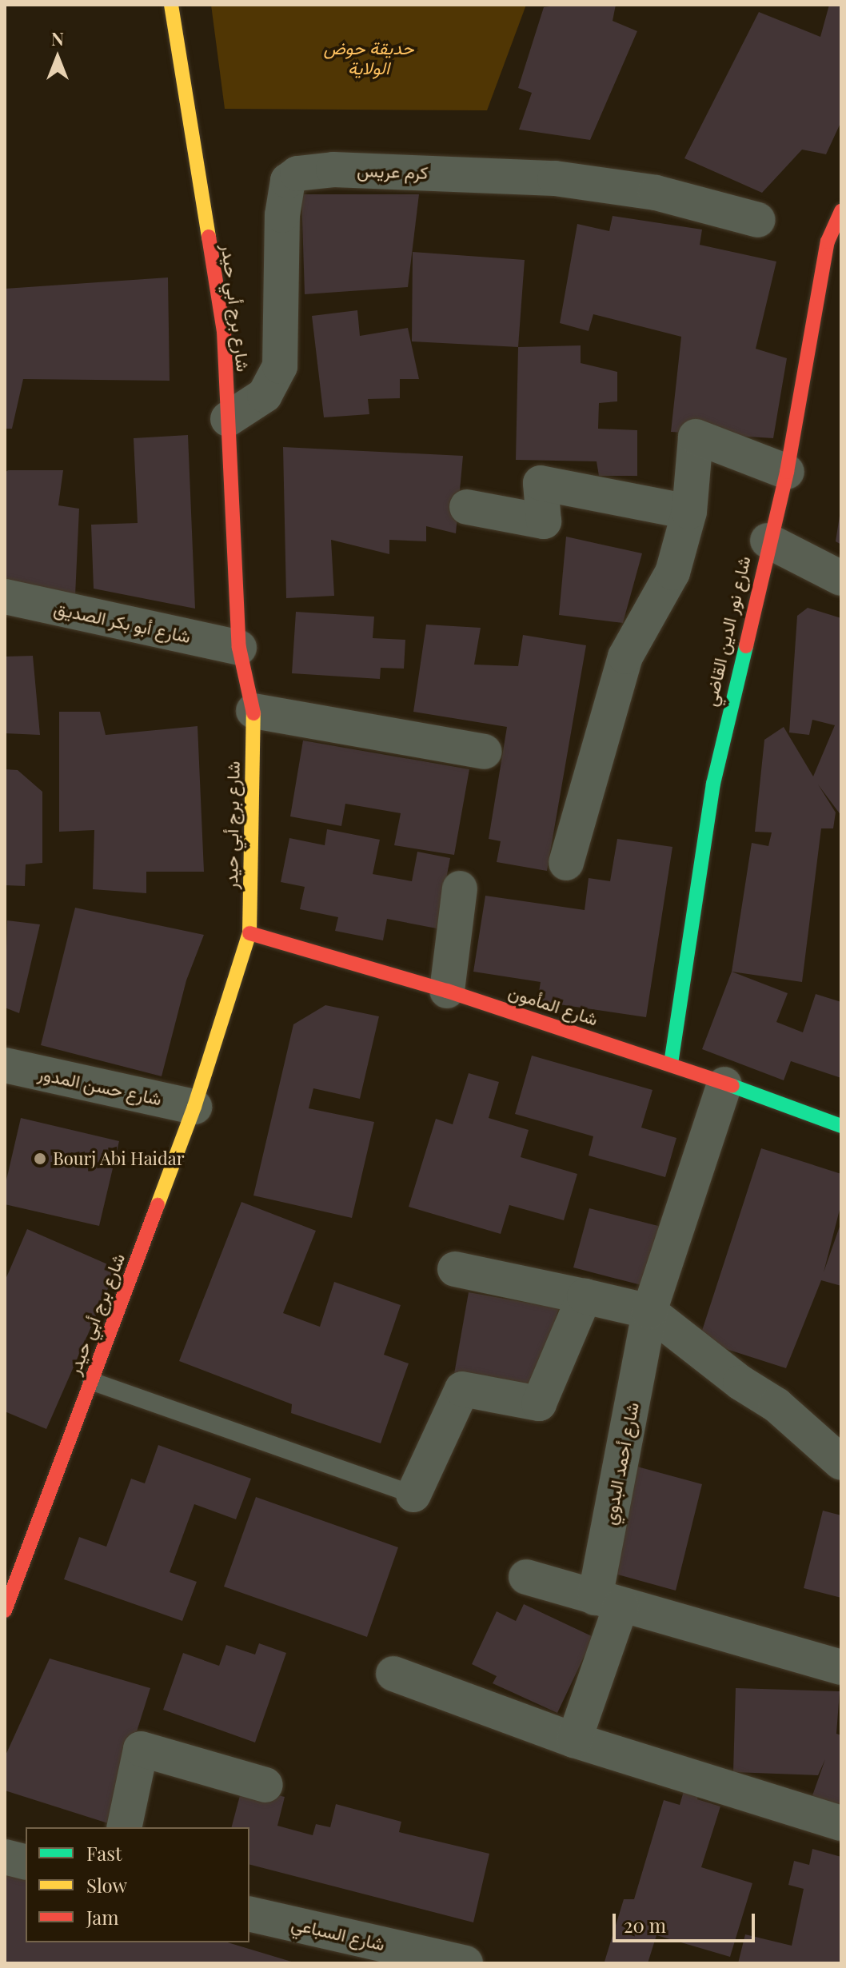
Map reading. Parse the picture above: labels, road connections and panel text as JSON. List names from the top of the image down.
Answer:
{
  "streets": {
    "street": [
      "كرم عريس",
      "شارع برج أبي حيدر",
      "شارع أبو بكر الصديق",
      "شارع نور الدين القاضي",
      "شارع المأمون",
      "شارع حسن المدور",
      "شارع أحمد البدوي",
      "شارع السباعي"
    ]
  },
  "crossings": [
    ["كرم عريس", "شارع برج أبي حيدر"],
    ["شارع برج أبي حيدر", "شارع أبو بكر الصديق"],
    ["شارع برج أبي حيدر", "شارع المأمون"],
    ["شارع برج أبي حيدر", "شارع حسن المدور"],
    ["شارع نور الدين القاضي", "شارع المأمون"],
    ["شارع المأمون", "شارع أحمد البدوي"]
  ],
  "parks": ["حديقة حوض الولاية"],
  "places": ["Bourj Abi Haidar"],
  "legend": ["Fast", "Slow", "Jam"],
  "scale_bar": "20 m",
  "north": "top"
}
